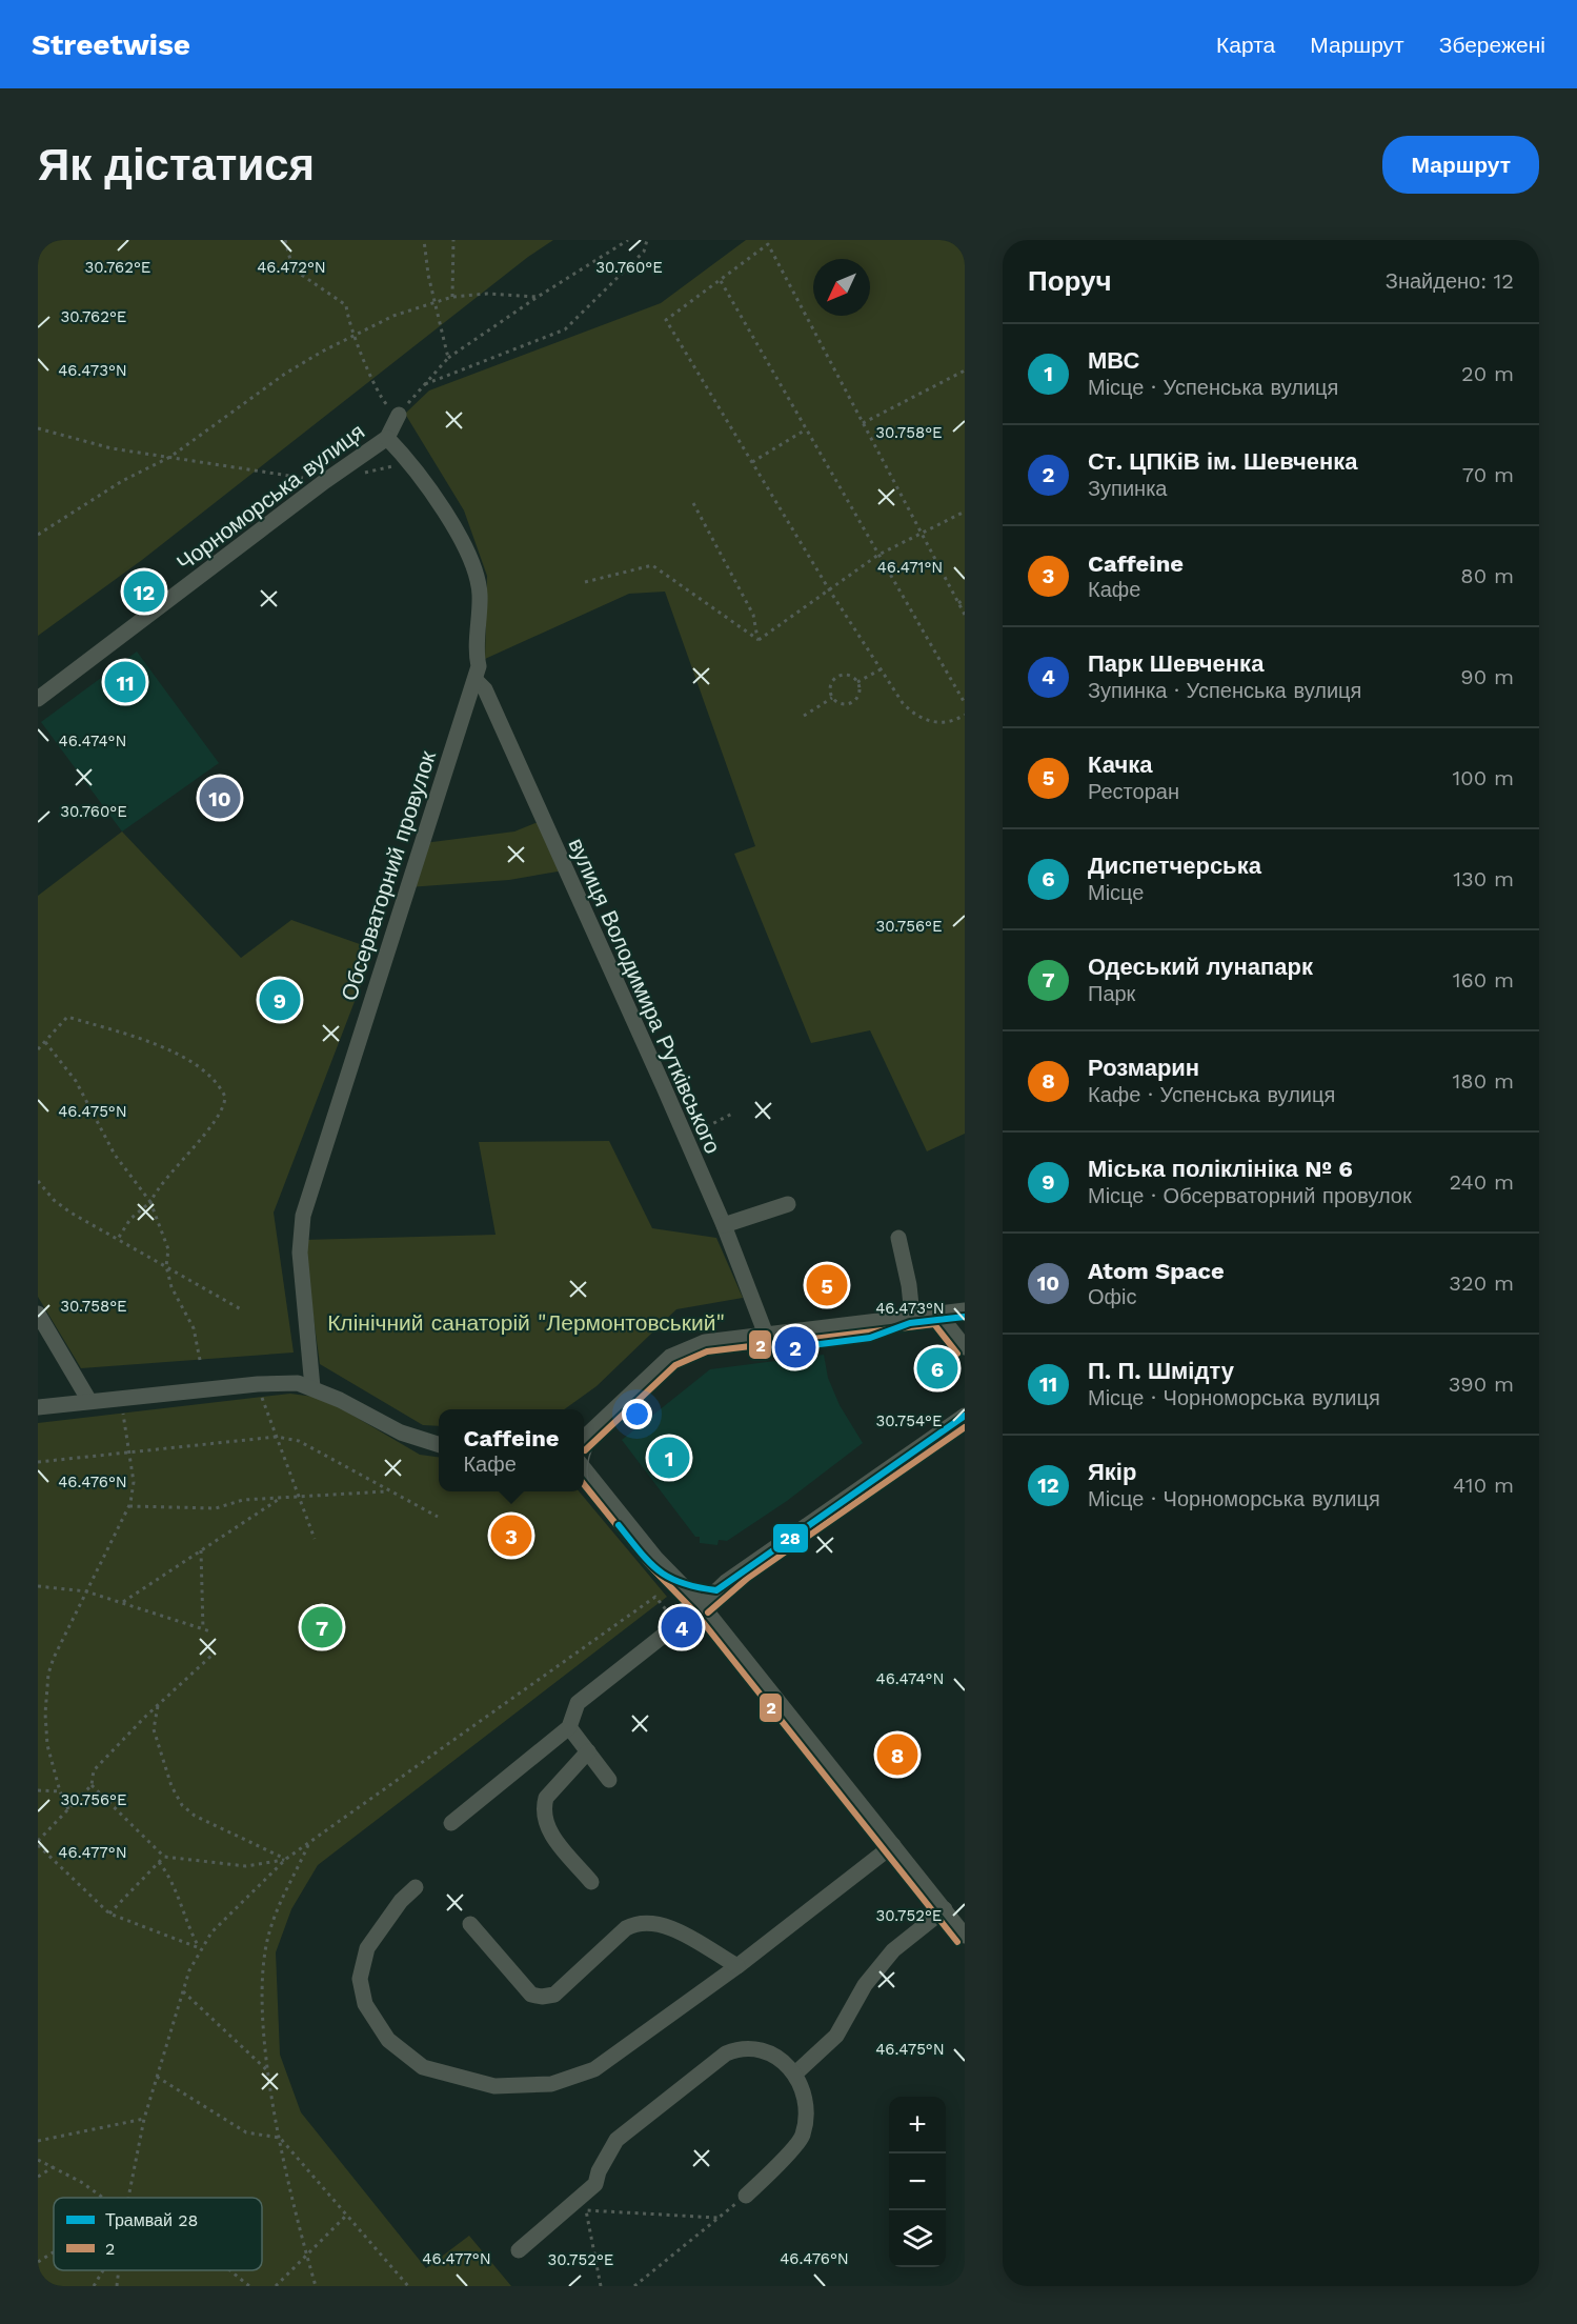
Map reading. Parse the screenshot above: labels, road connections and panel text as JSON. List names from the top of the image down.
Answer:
{
  "streets": {
    "street": ["Чорноморська вулиця", "Обсерваторний провулок", "вулиця Володимира Рутківського"]
  },
  "crossings": [
    ["Чорноморська вулиця", "Обсерваторний провулок"],
    ["Обсерваторний провулок", "вулиця Володимира Рутківського"]
  ],
  "parks": ["Клінічний санаторій \"Лермонтовський\""],
  "lines": ["tram line 28", "transit line 2"],
  "legend": ["Трамвай 28", "2"],
  "north": "bottom left",
  "page": {
    "header": "Streetwise",
    "nav": ["Карта", "Маршрут", "Збережені"],
    "buttons": "Маршрут",
    "title": "Як дістатися",
    "heading": ["Поруч", "Знайдено: 12"],
    "list": [
      {
        "mark": "1",
        "name": "МВС",
        "note": "Місце · Успенська вулиця",
        "value": "20 m"
      },
      {
        "mark": "2",
        "name": "Ст. ЦПКіВ ім. Шевченка",
        "note": "Зупинка",
        "value": "70 m"
      },
      {
        "mark": "3",
        "name": "Caffeine",
        "note": "Кафе",
        "value": "80 m"
      },
      {
        "mark": "4",
        "name": "Парк Шевченка",
        "note": "Зупинка · Успенська вулиця",
        "value": "90 m"
      },
      {
        "mark": "5",
        "name": "Качка",
        "note": "Ресторан",
        "value": "100 m"
      },
      {
        "mark": "6",
        "name": "Диспетчерська",
        "note": "Місце",
        "value": "130 m"
      },
      {
        "mark": "7",
        "name": "Одеський лунапарк",
        "note": "Парк",
        "value": "160 m"
      },
      {
        "mark": "8",
        "name": "Розмарин",
        "note": "Кафе · Успенська вулиця",
        "value": "180 m"
      },
      {
        "mark": "9",
        "name": "Міська поліклініка № 6",
        "note": "Місце · Обсерваторний провулок",
        "value": "240 m"
      },
      {
        "mark": "10",
        "name": "Atom Space",
        "note": "Офіс",
        "value": "320 m"
      },
      {
        "mark": "11",
        "name": "П. П. Шмідту",
        "note": "Місце · Чорноморська вулиця",
        "value": "390 m"
      },
      {
        "mark": "12",
        "name": "Якір",
        "note": "Місце · Чорноморська вулиця",
        "value": "410 m"
      }
    ],
    "pins": [
      "12",
      "11",
      "10",
      "9",
      "5",
      "2",
      "6",
      "1",
      "3",
      "4",
      "7",
      "8"
    ],
    "popup": ["Caffeine", "Кафе"],
    "map_buttons": ["+", "−"]
  },
  "coordinates": [
    "30.762°E",
    "30.760°E",
    "46.472°N",
    "46.473°N",
    "30.758°E",
    "46.471°N",
    "46.474°N",
    "30.756°E",
    "46.475°N",
    "30.754°E",
    "46.476°N",
    "46.477°N",
    "30.752°E"
  ]
}
